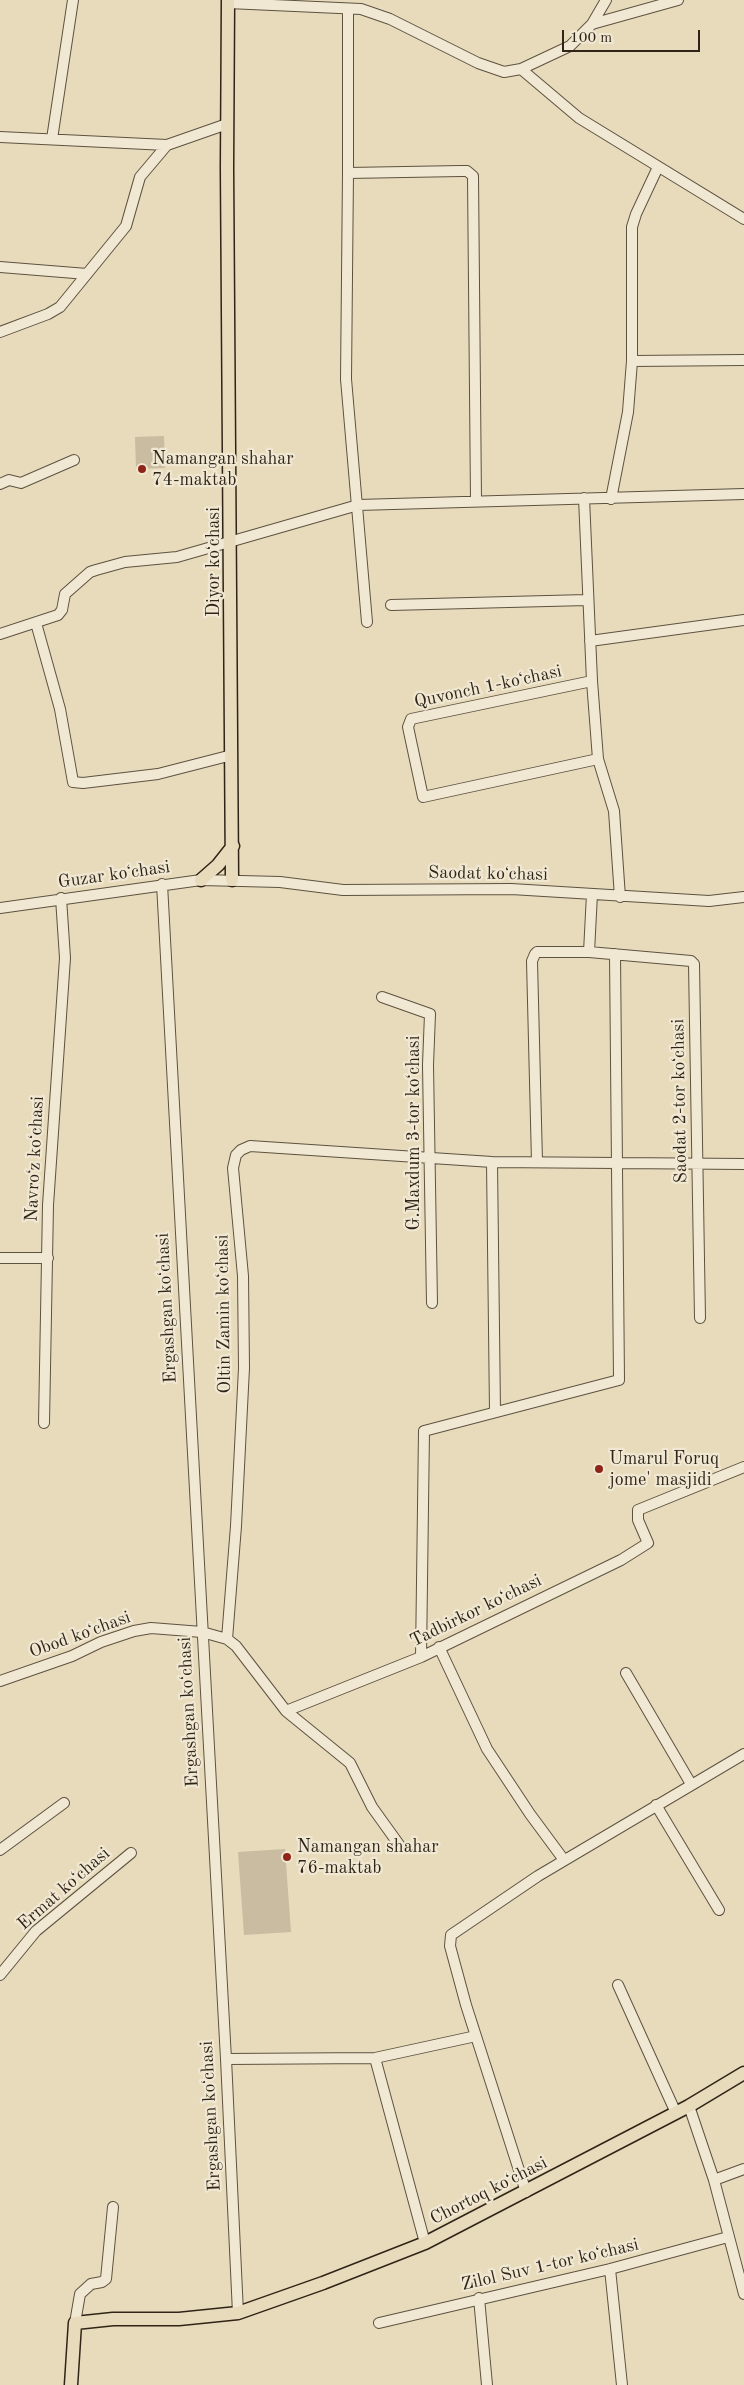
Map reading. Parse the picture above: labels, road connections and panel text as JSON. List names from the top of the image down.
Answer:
{
  "streets": {
    "main road": ["Diyor koʻchasi", "Chortoq koʻchasi"],
    "street": [
      "Quvonch 1-koʻchasi",
      "Saodat koʻchasi",
      "Guzar koʻchasi",
      "Saodat 2-tor koʻchasi",
      "G.Maxdum 3-tor koʻchasi",
      "Navroʻz koʻchasi",
      "Ergashgan koʻchasi",
      "Oltin Zamin koʻchasi",
      "Tadbirkor koʻchasi",
      "Obod koʻchasi",
      "Ermat koʻchasi",
      "Zilol Suv 1-tor koʻchasi"
    ]
  },
  "crossings": [
    ["Diyor koʻchasi", "Saodat koʻchasi"],
    ["Diyor koʻchasi", "Guzar koʻchasi"],
    ["Saodat koʻchasi", "Guzar koʻchasi"],
    ["Guzar koʻchasi", "Navroʻz koʻchasi"],
    ["Guzar koʻchasi", "Ergashgan koʻchasi"],
    ["G.Maxdum 3-tor koʻchasi", "Oltin Zamin koʻchasi"],
    ["Ergashgan koʻchasi", "Obod koʻchasi"],
    ["Ergashgan koʻchasi", "Chortoq koʻchasi"]
  ],
  "places": ["Namangan shahar 74-maktab", "Umarul Foruq jome' masjidi", "Namangan shahar 76-maktab"],
  "scale_bar": "100 m"
}
